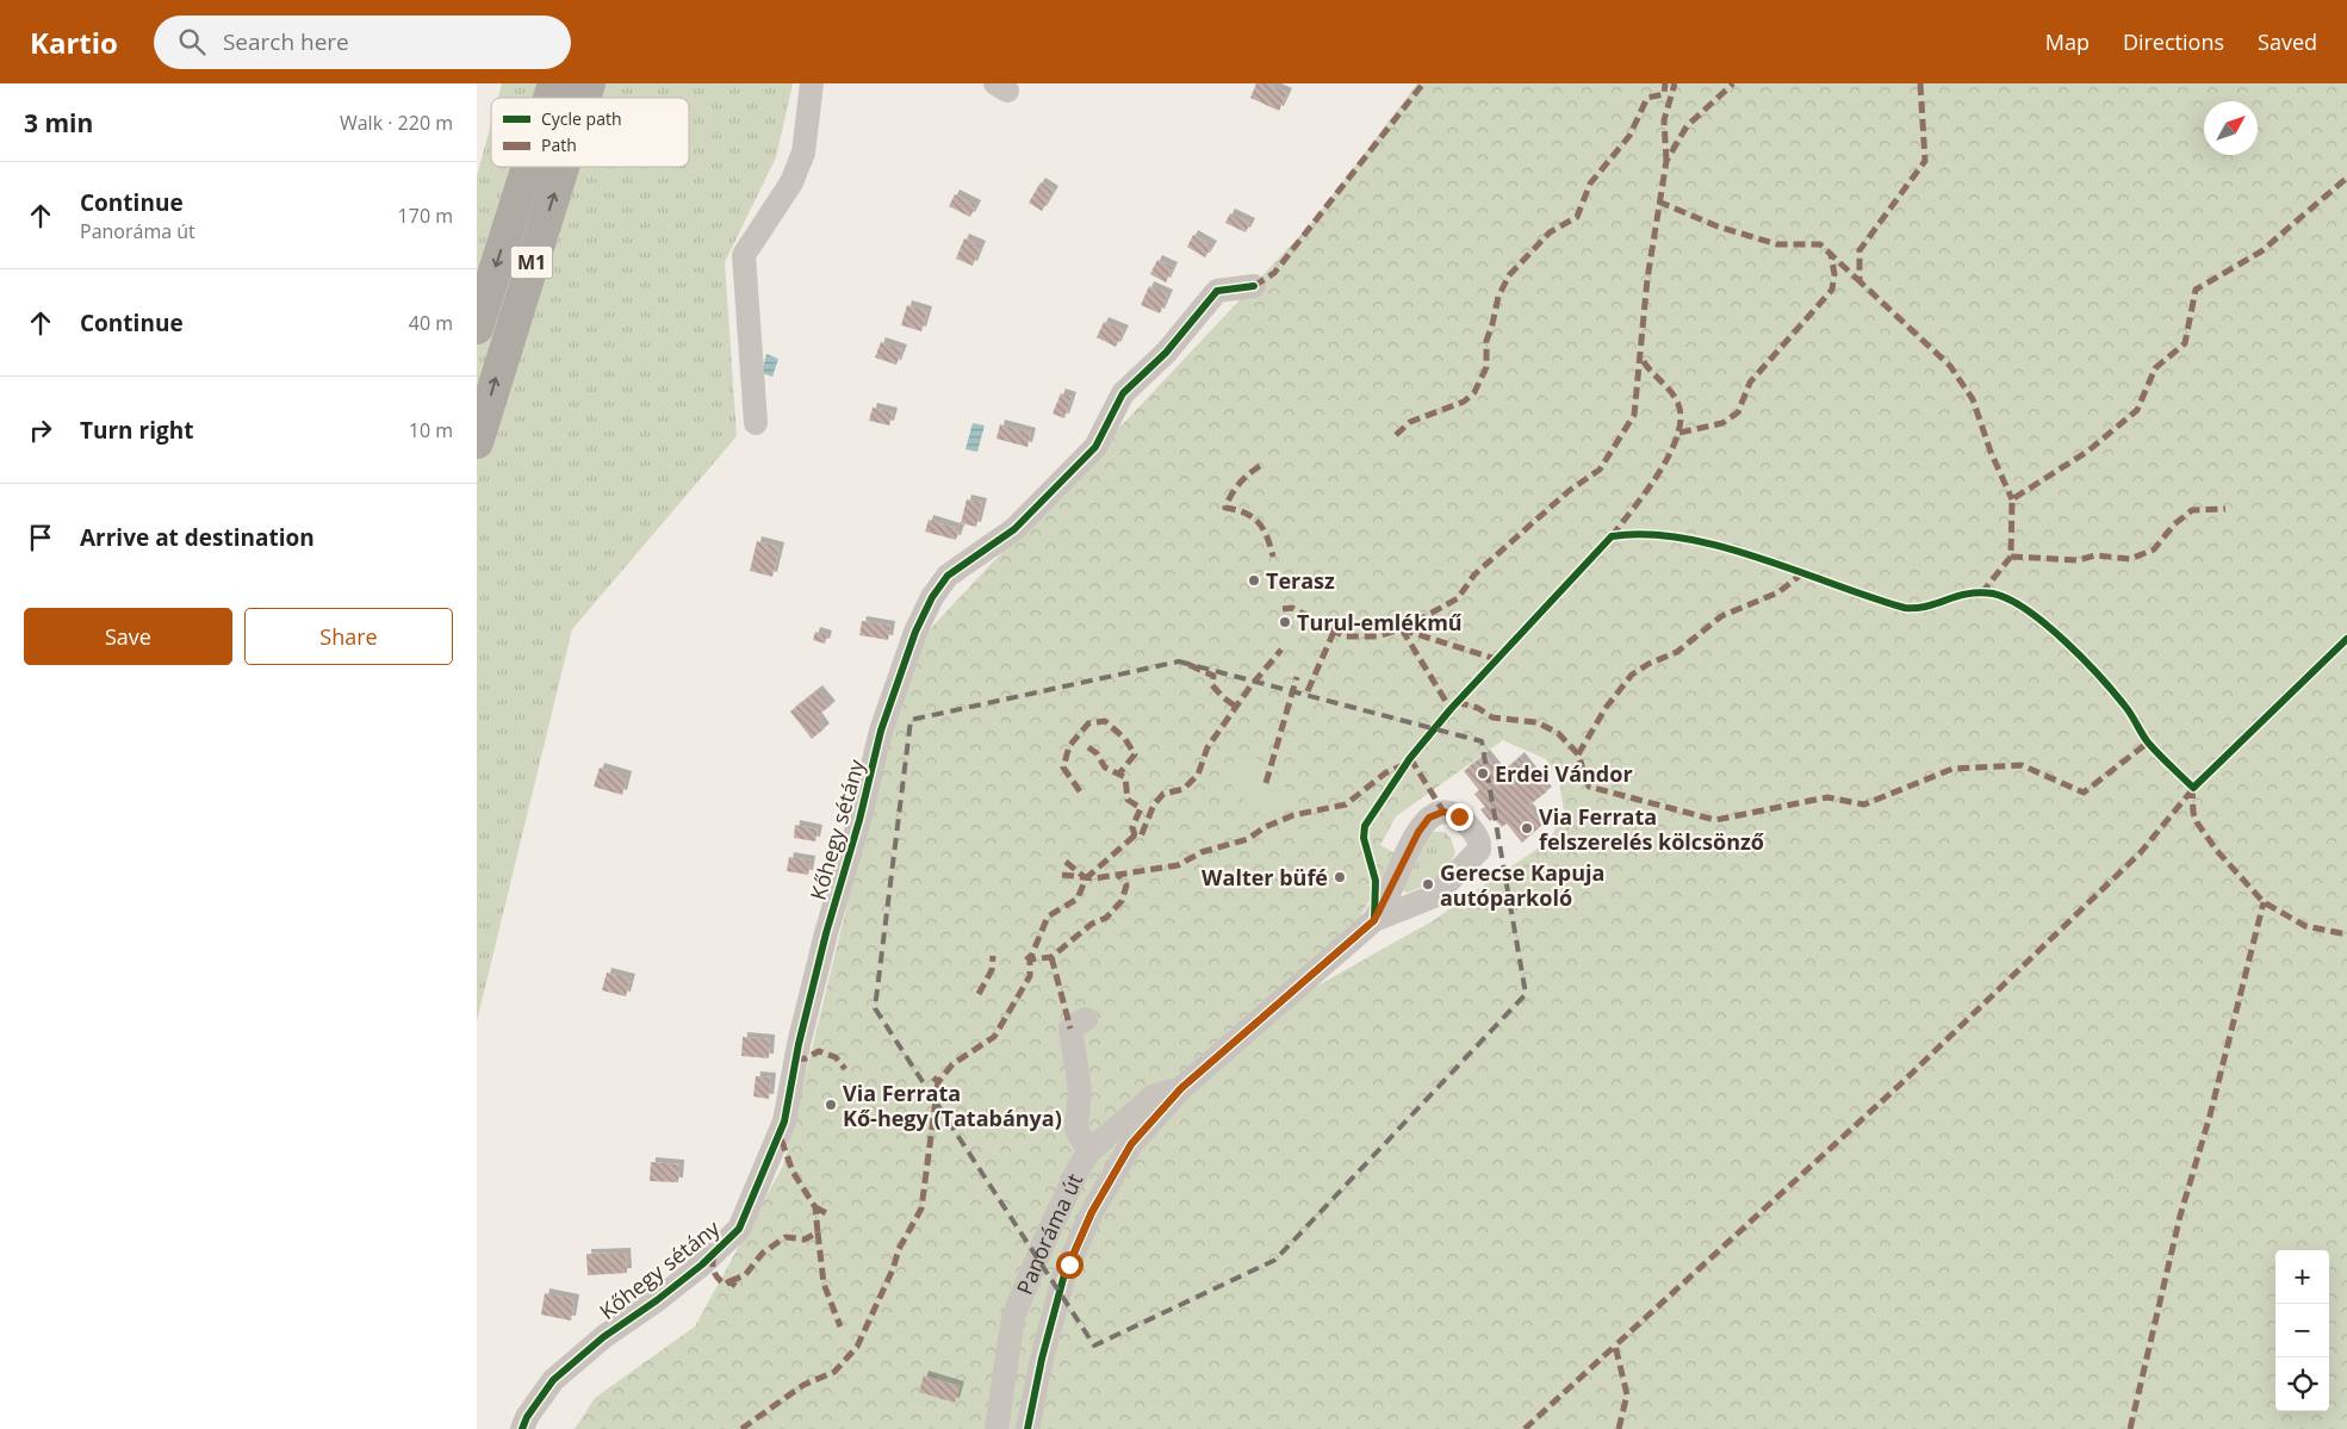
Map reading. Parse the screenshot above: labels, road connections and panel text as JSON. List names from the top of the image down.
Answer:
{
  "streets": {
    "highway": ["M1"],
    "street": ["Kőhegy sétány", "Panoráma út"]
  },
  "places": [
    "Terasz",
    "Turul-emlékmű",
    "Erdei Vándor",
    "Via Ferrata felszerelés kölcsönző",
    "Walter büfé",
    "Gerecse Kapuja autóparkoló",
    "Via Ferrata Kő-hegy (Tatabánya)"
  ],
  "legend": ["Cycle path", "Path"],
  "north": "top right",
  "page": {
    "header": "Kartio",
    "search": "Search here",
    "nav": ["Map", "Directions", "Saved"],
    "heading": ["3 min", "Walk · 220 m"],
    "list": [
      ["Continue", "Panoráma út", "170 m"],
      ["Continue", "40 m"],
      ["Turn right", "10 m"],
      "Arrive at destination"
    ],
    "buttons": ["Save", "Share"],
    "map_buttons": ["+", "−"]
  }
}
